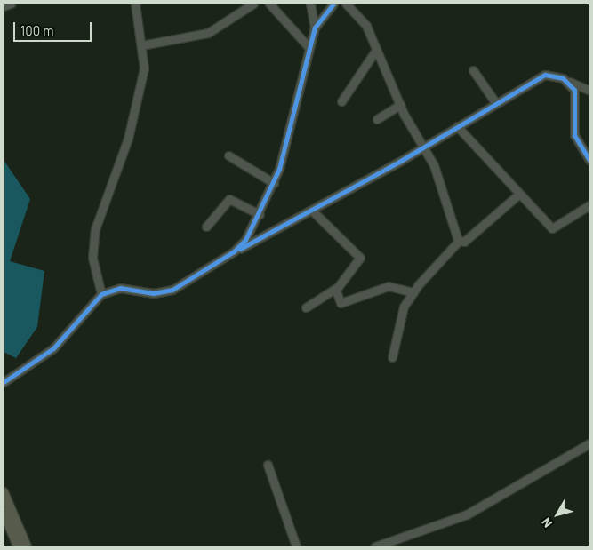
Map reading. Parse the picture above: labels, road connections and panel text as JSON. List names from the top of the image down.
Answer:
{
  "scale_bar": "100 m",
  "north": "bottom left"
}
